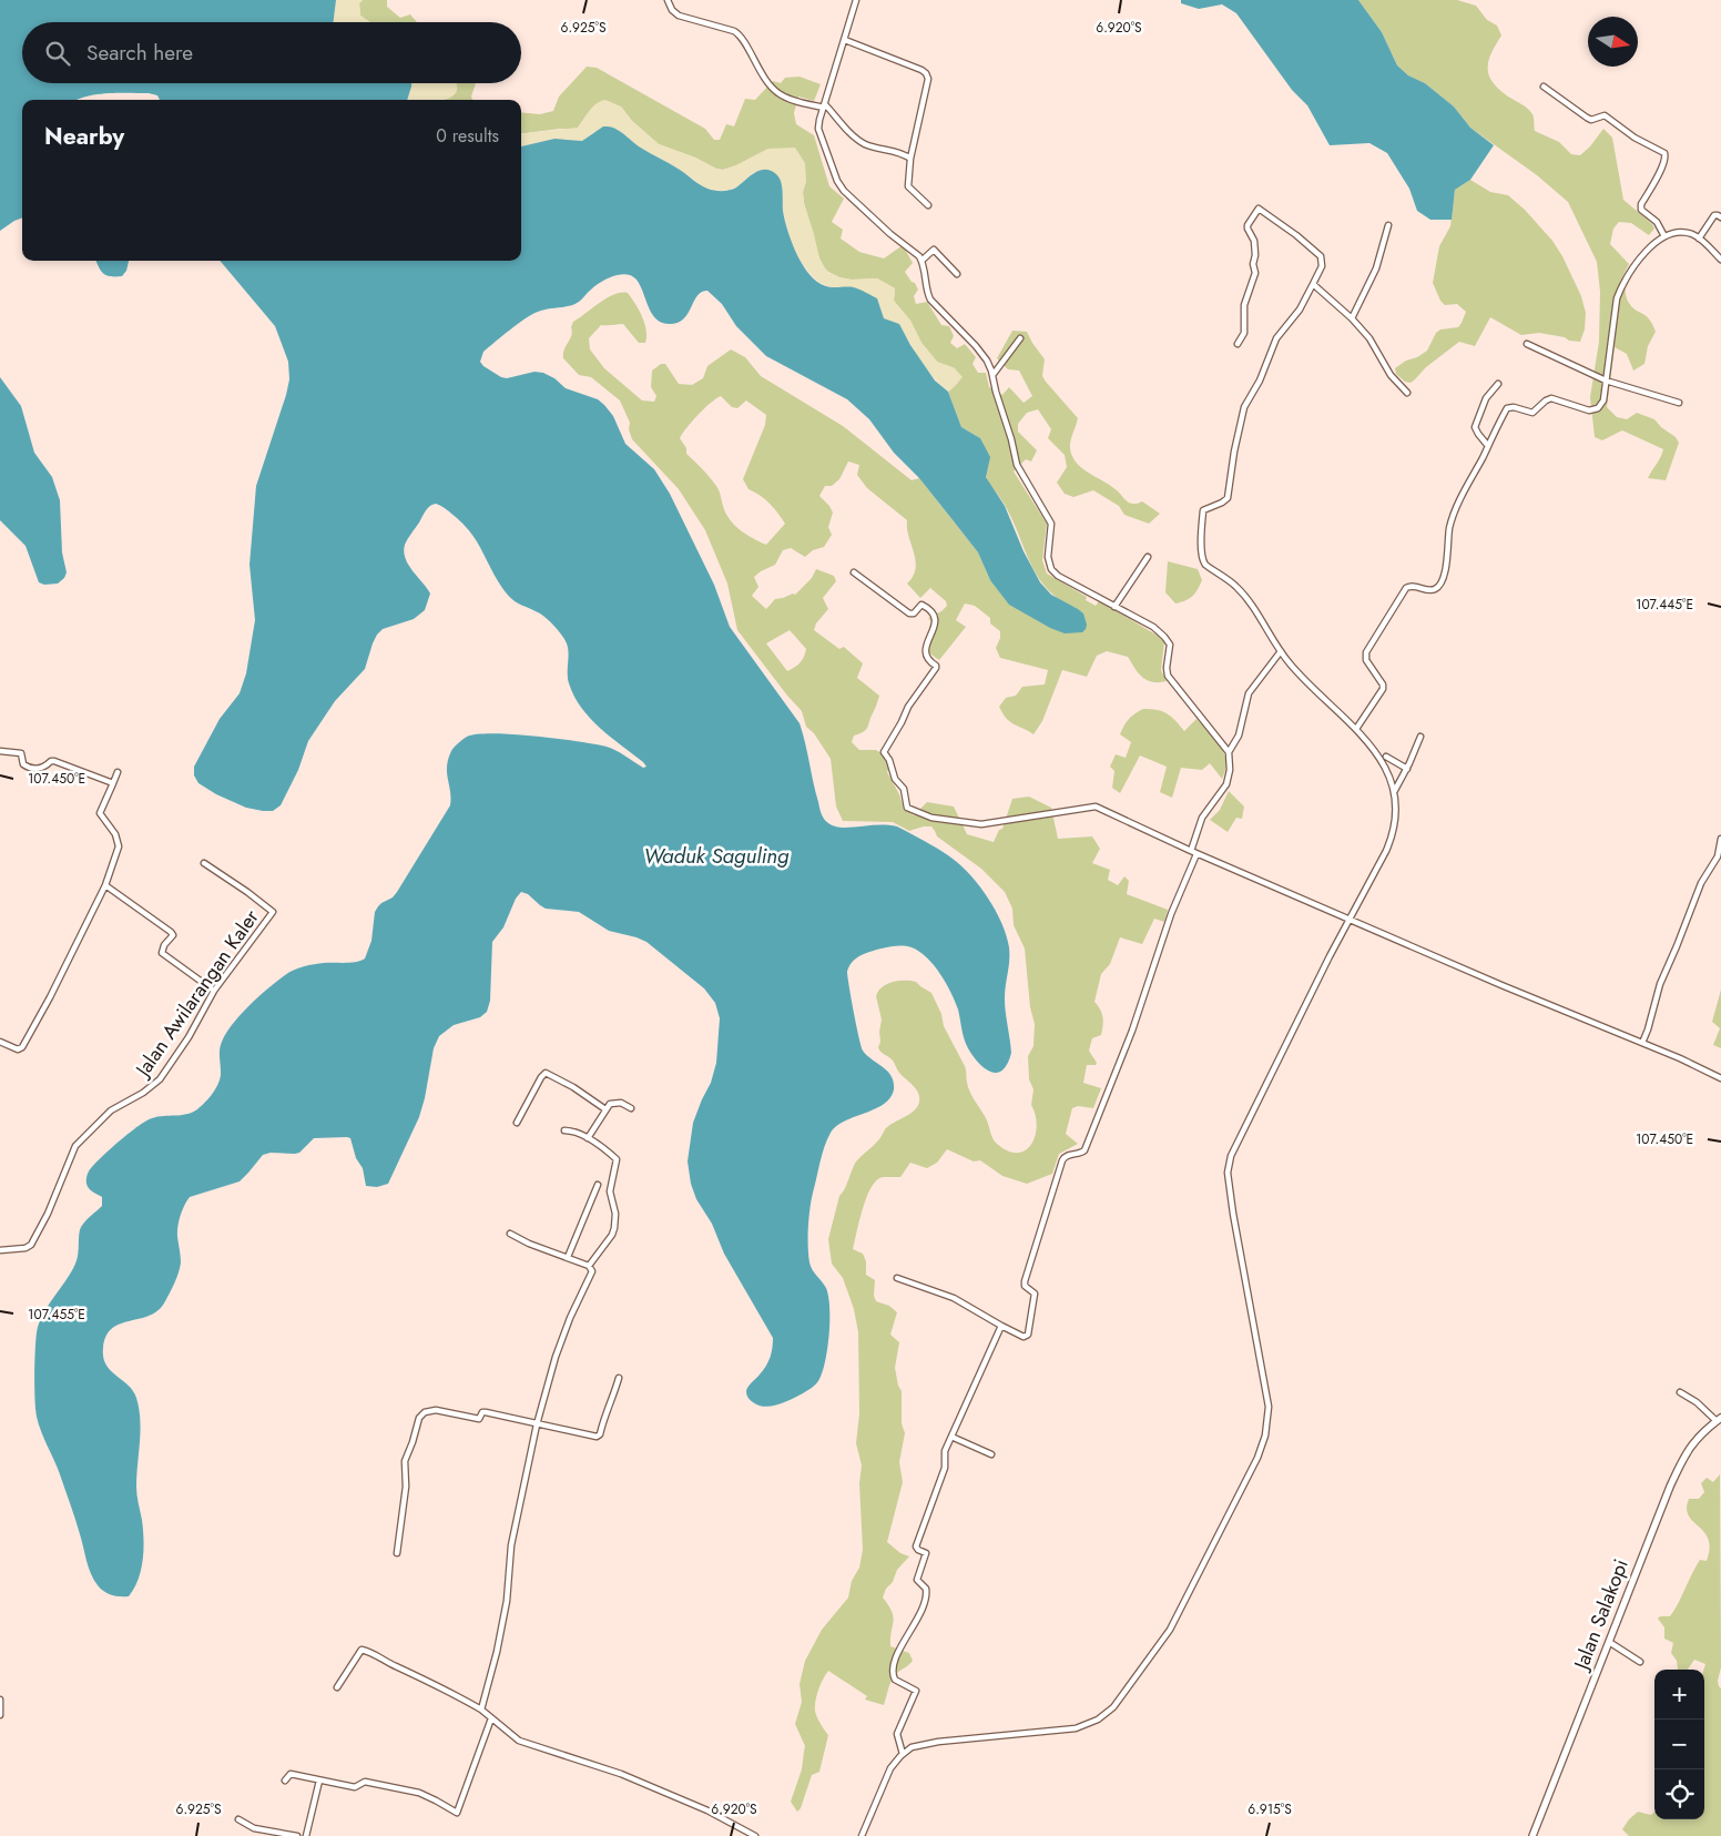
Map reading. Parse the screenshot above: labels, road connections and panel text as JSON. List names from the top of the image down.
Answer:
{
  "streets": {
    "street": ["Jalan Awilarangan Kaler", "Jalan Salakopi"]
  },
  "water": ["Waduk Saguling"],
  "north": "right",
  "page": {
    "search": "Search here",
    "heading": ["Nearby", "0 results"],
    "map_buttons": ["+", "−"]
  },
  "coordinates": [
    "6.925°S",
    "6.920°S",
    "107.445°E",
    "107.450°E",
    "107.455°E",
    "6.915°S"
  ]
}
